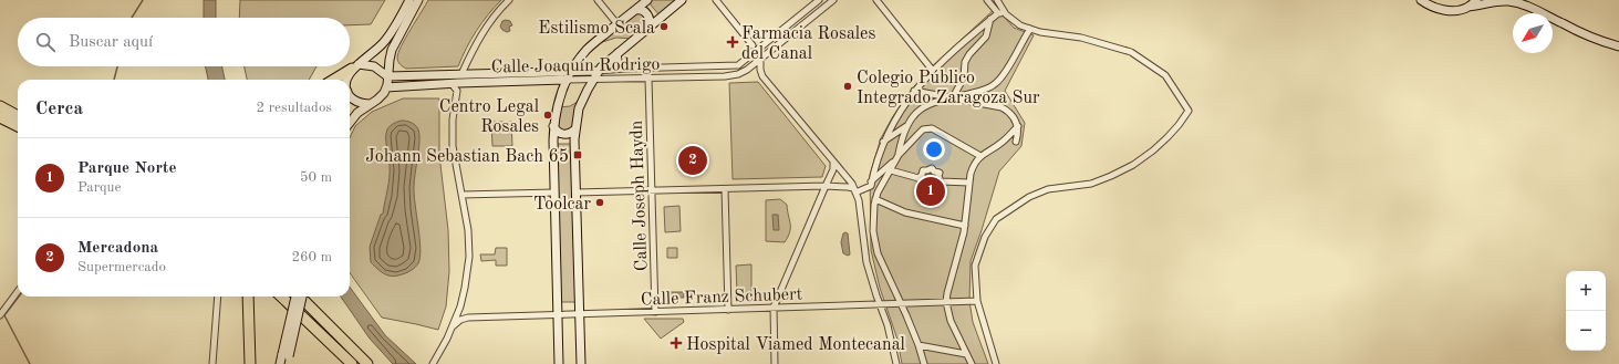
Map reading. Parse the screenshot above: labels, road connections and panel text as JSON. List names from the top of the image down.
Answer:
{
  "streets": {
    "street": ["Calle Joaquín Rodrigo", "Calle Joseph Haydn", "Calle Franz Schubert"]
  },
  "crossings": [
    ["Calle Joaquín Rodrigo", "Calle Joseph Haydn"],
    ["Calle Joseph Haydn", "Calle Franz Schubert"]
  ],
  "places": {
    "other": [
      "Estilismo Scala",
      "Colegio Público Integrado Zaragoza Sur",
      "Centro Legal Rosales",
      "Toolcar"
    ],
    "health": ["Farmacia Rosales del Canal", "Hospital Viamed Montecanal"],
    "transit": ["Johann Sebastian Bach 65"]
  },
  "north": "bottom left",
  "page": {
    "search": "Buscar aquí",
    "heading": ["Cerca", "2 resultados"],
    "list": [
      {
        "mark": "1",
        "name": "Parque Norte",
        "note": "Parque",
        "value": "50 m"
      },
      {
        "mark": "2",
        "name": "Mercadona",
        "note": "Supermercado",
        "value": "260 m"
      }
    ],
    "pins": ["2", "1"],
    "map_buttons": ["+", "−"]
  }
}
